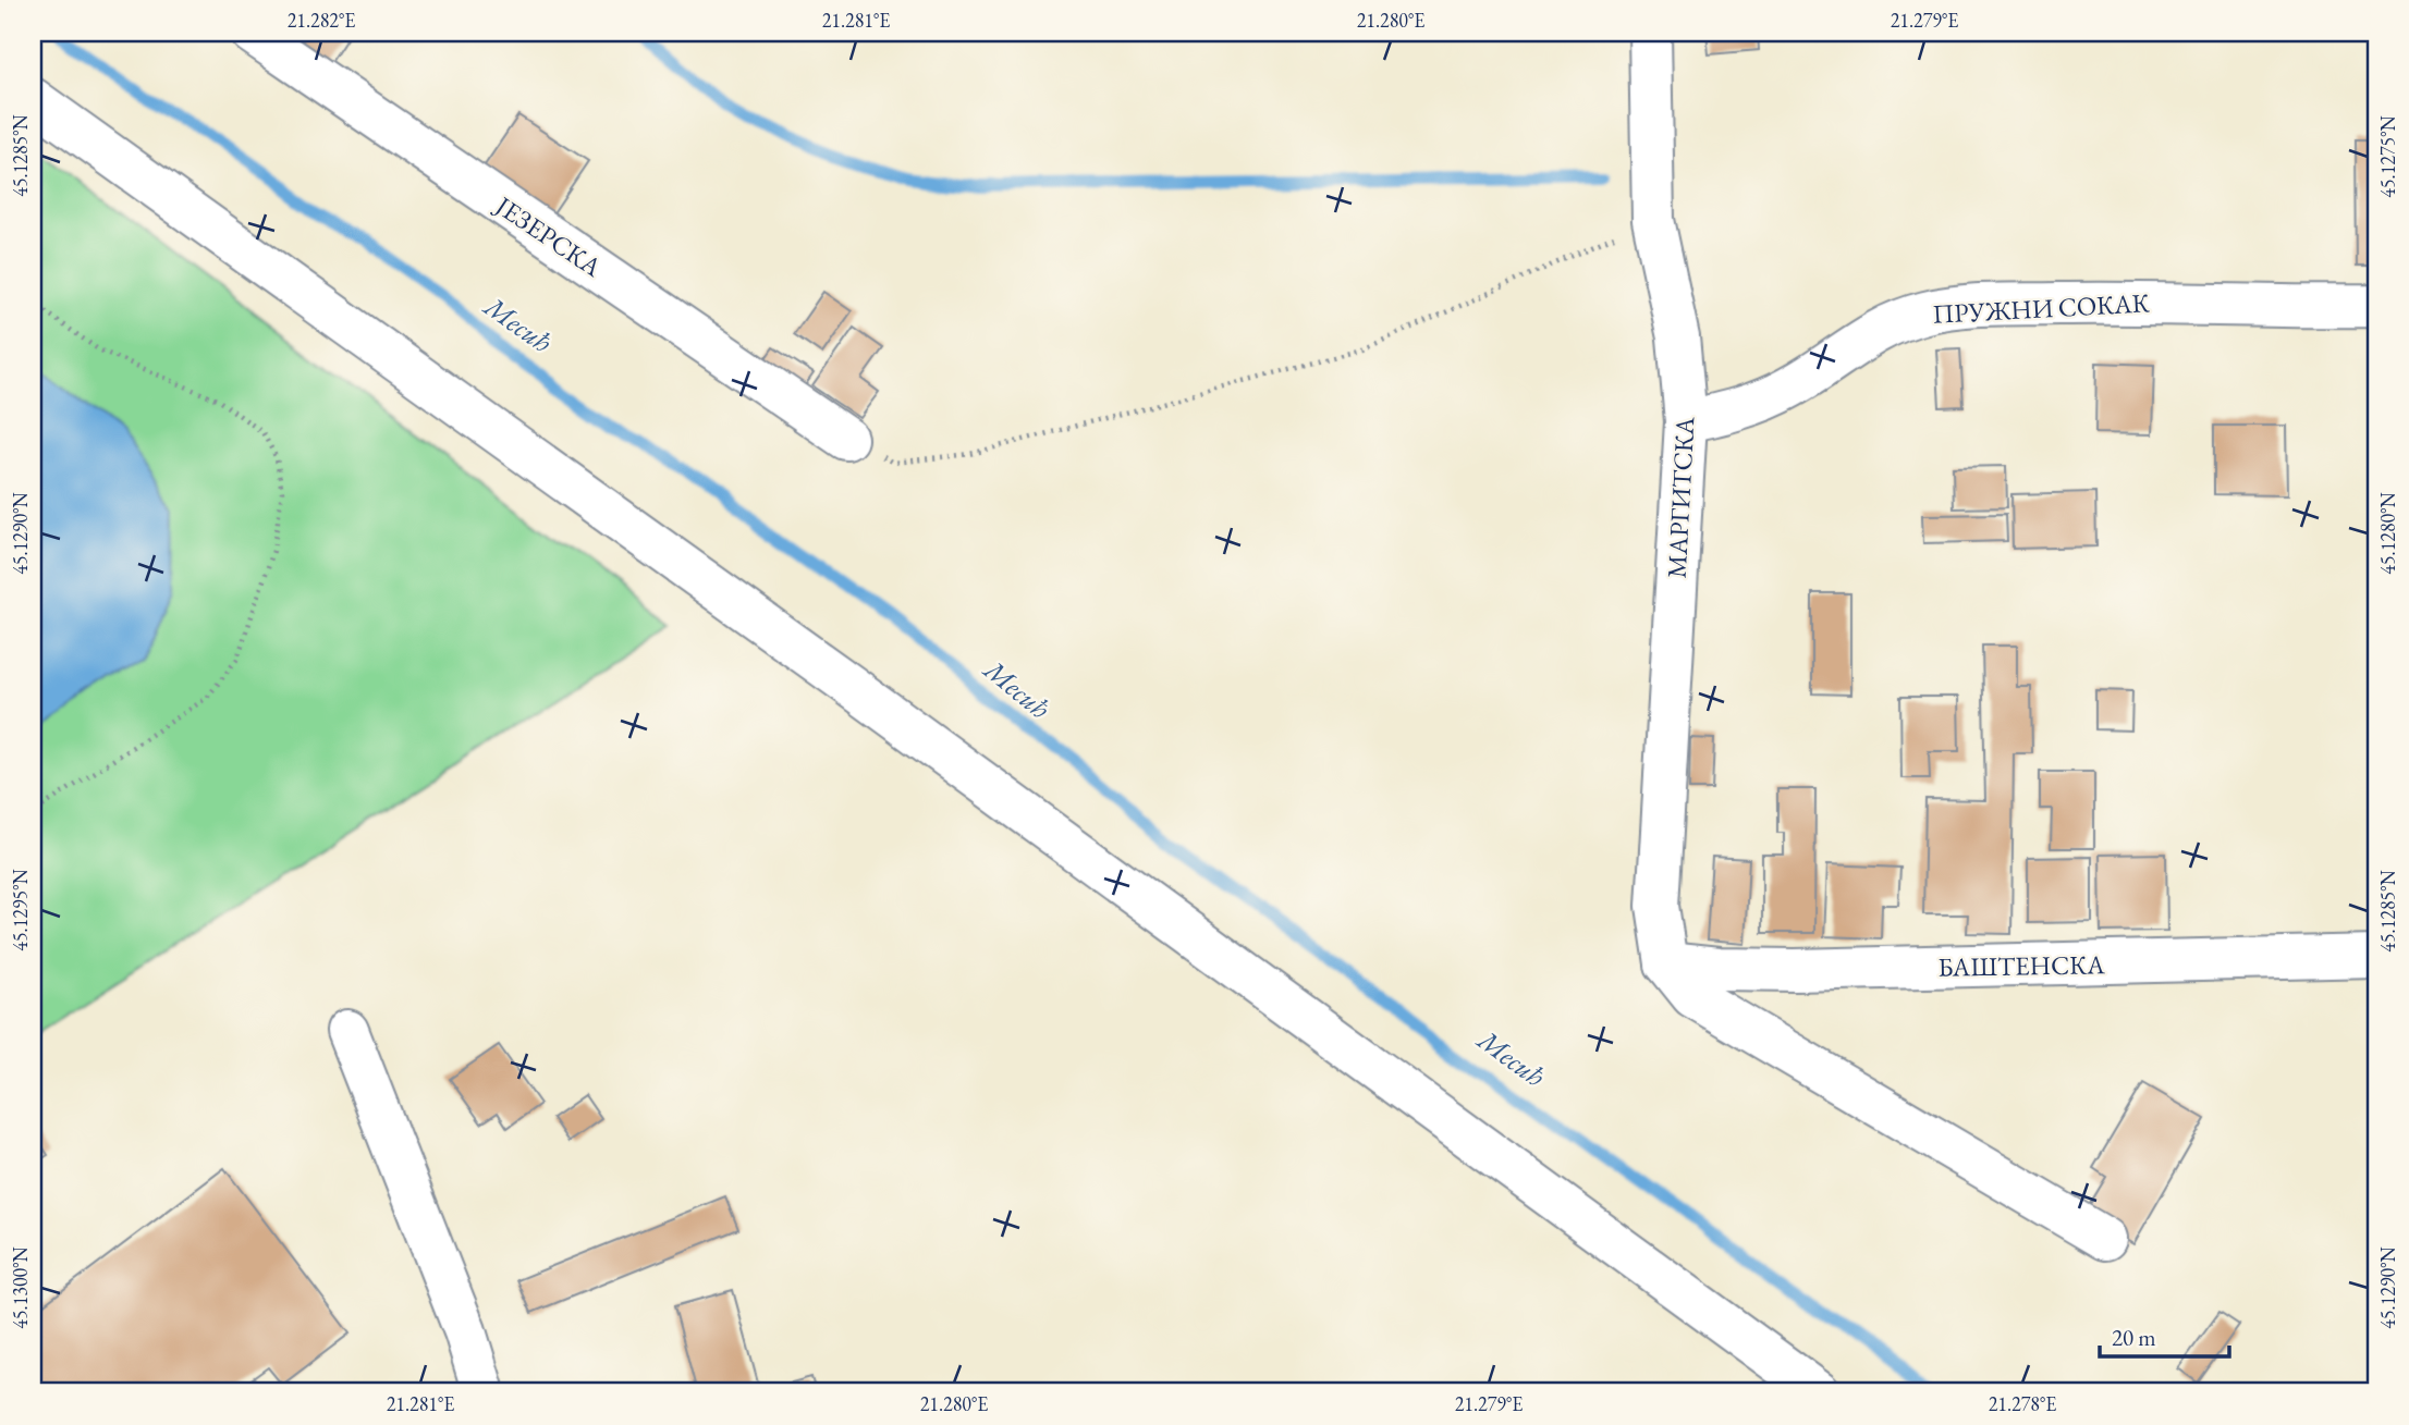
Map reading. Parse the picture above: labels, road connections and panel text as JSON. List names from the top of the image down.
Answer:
{
  "streets": {
    "street": [
      "ЈЕЗЕРСКА",
      "ПРУЖНИ СОКАК",
      "МАРГИТСКА",
      "БАШТЕНСКА"
    ]
  },
  "crossings": [
    ["ПРУЖНИ СОКАК", "МАРГИТСКА"],
    ["МАРГИТСКА", "БАШТЕНСКА"]
  ],
  "water": ["Месић"],
  "scale_bar": "20 m",
  "coordinates": [
    "21.282°E",
    "21.281°E",
    "21.280°E",
    "21.279°E",
    "45.1285°N",
    "45.1275°N",
    "45.1290°N",
    "45.1280°N",
    "45.1295°N",
    "45.1300°N",
    "21.278°E"
  ]
}
